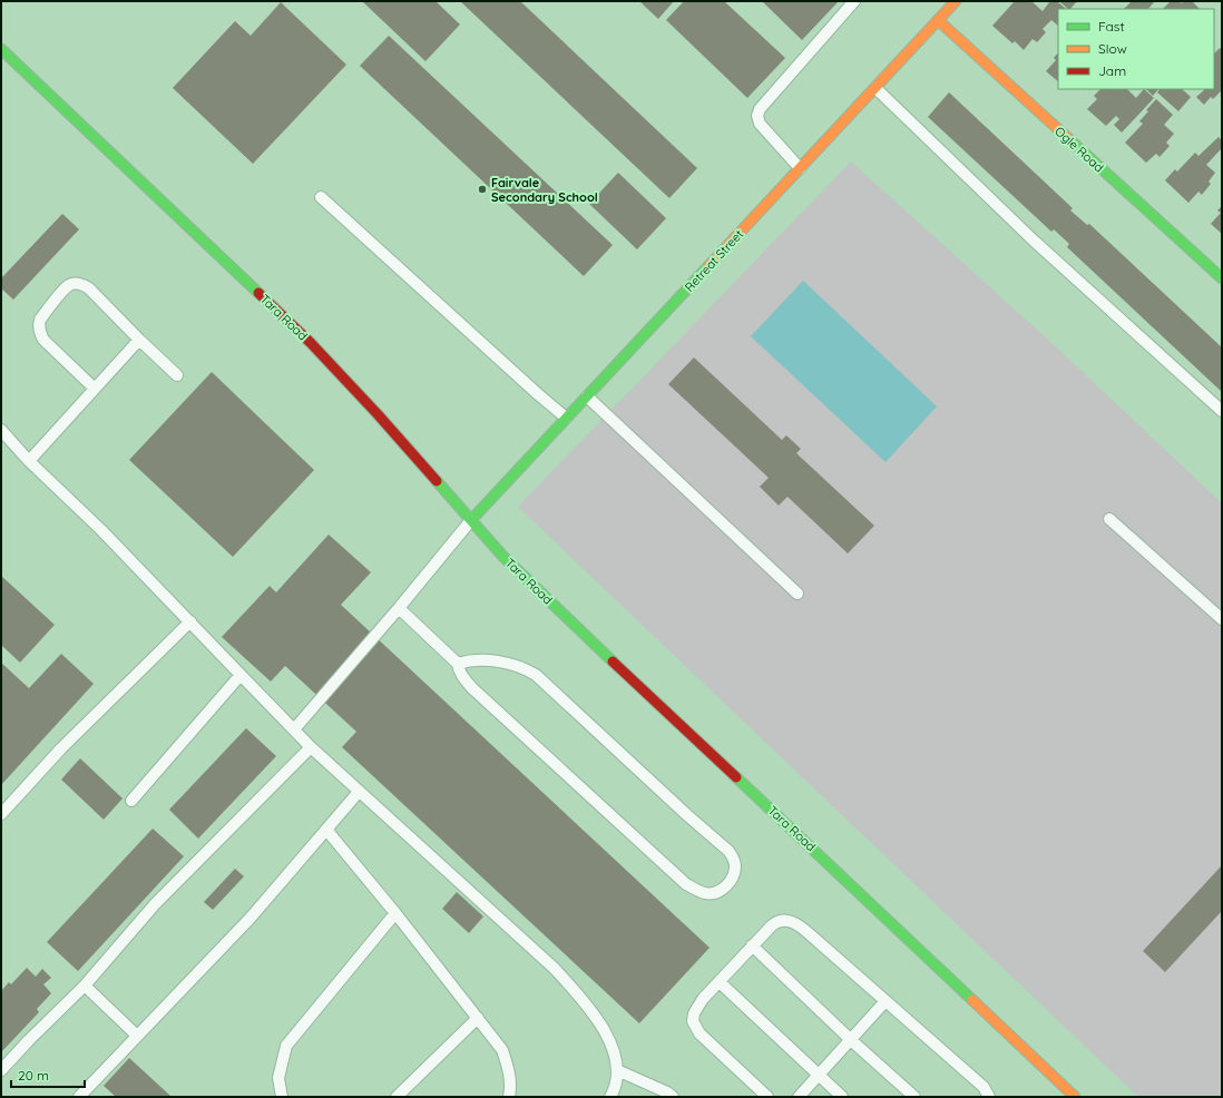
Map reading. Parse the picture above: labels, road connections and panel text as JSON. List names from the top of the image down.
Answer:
{
  "streets": {
    "street": ["Ogle Road", "Retreat Street", "Tara Road"]
  },
  "crossings": [
    ["Ogle Road", "Retreat Street"],
    ["Retreat Street", "Tara Road"]
  ],
  "places": ["Fairvale Secondary School"],
  "legend": ["Fast", "Slow", "Jam"],
  "scale_bar": "20 m"
}
